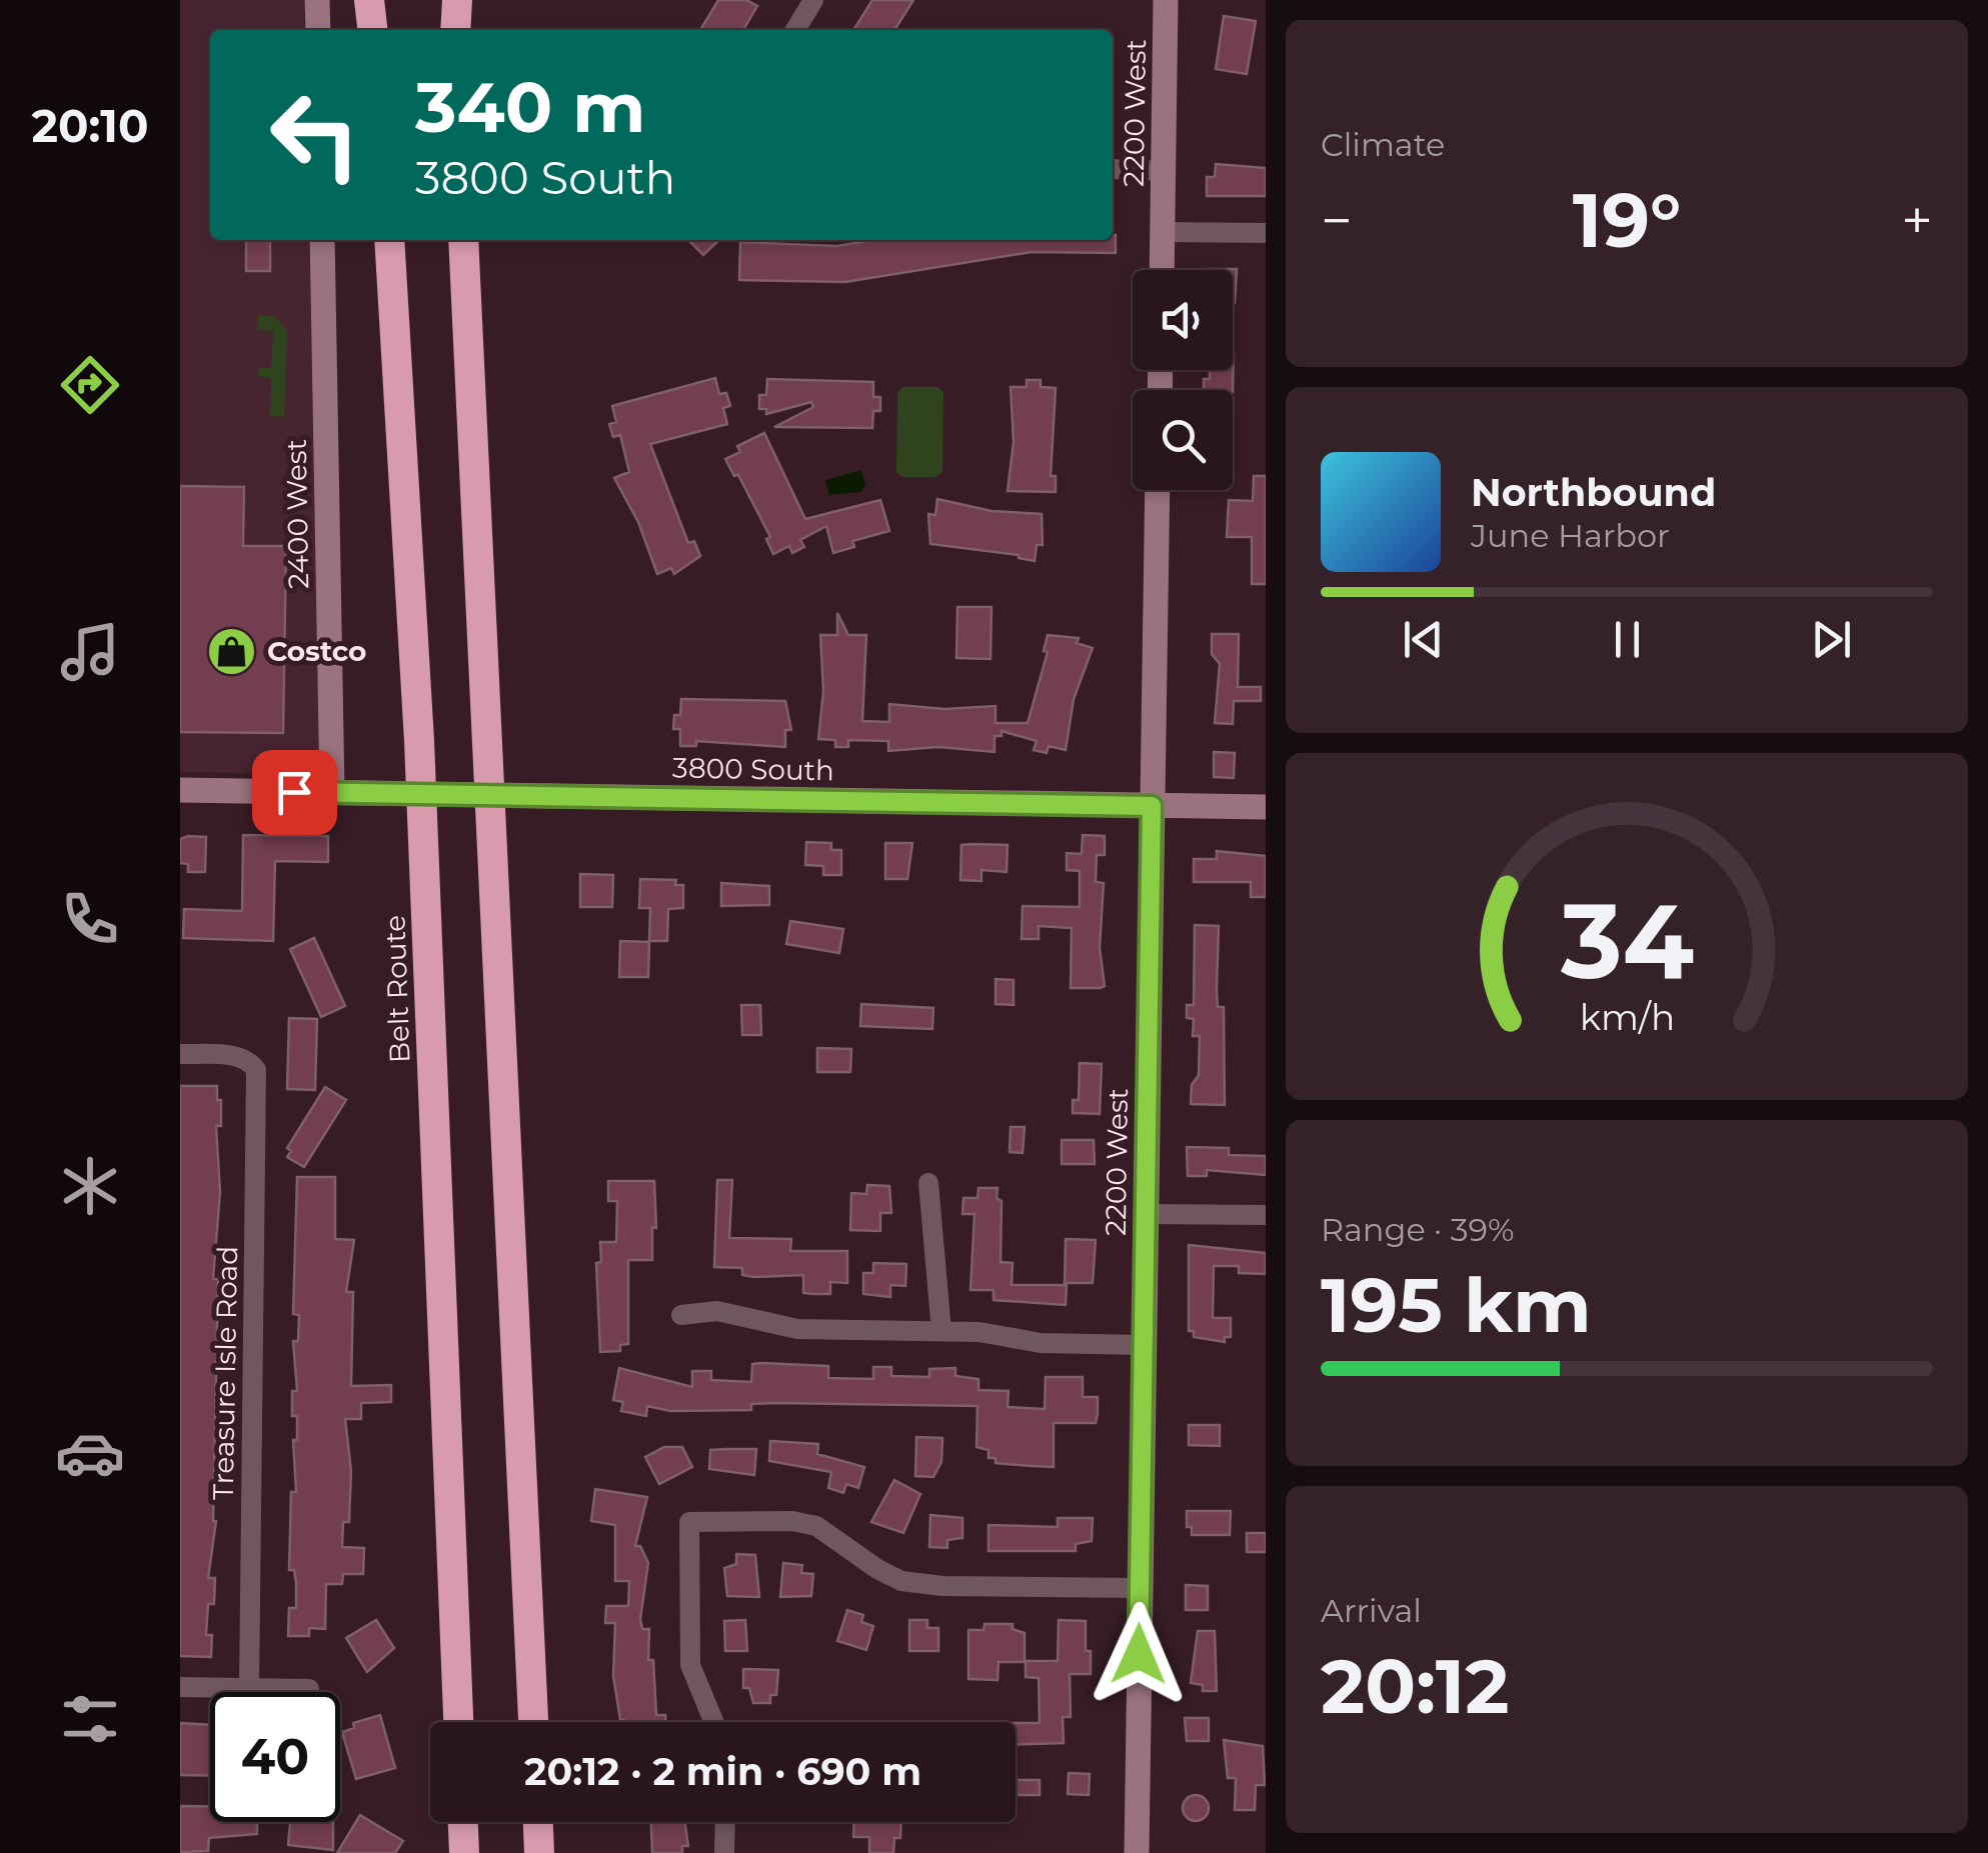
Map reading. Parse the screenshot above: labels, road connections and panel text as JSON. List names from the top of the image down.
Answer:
{
  "streets": {
    "highway": ["Belt Route"],
    "street": [
      "2200 West",
      "2400 West",
      "3800 South",
      "Treasure Isle Road"
    ]
  },
  "crossings": [
    ["2200 West", "3800 South"],
    ["2400 West", "3800 South"]
  ],
  "places": {
    "shop": ["Costco"]
  },
  "page": {
    "tabs": "20:10",
    "tile": [
      "Climate",
      ["Range · 39%", "195 km"],
      ["Arrival", "20:12"]
    ],
    "turn": ["340 m", "3800 South"],
    "heat": ["−", "19°", "+"],
    "song": ["Northbound", "June Harbor"],
    "limit": "40",
    "trip": "20:12 · 2 min · 690 m",
    "gauge": ["34", "km/h"]
  }
}
